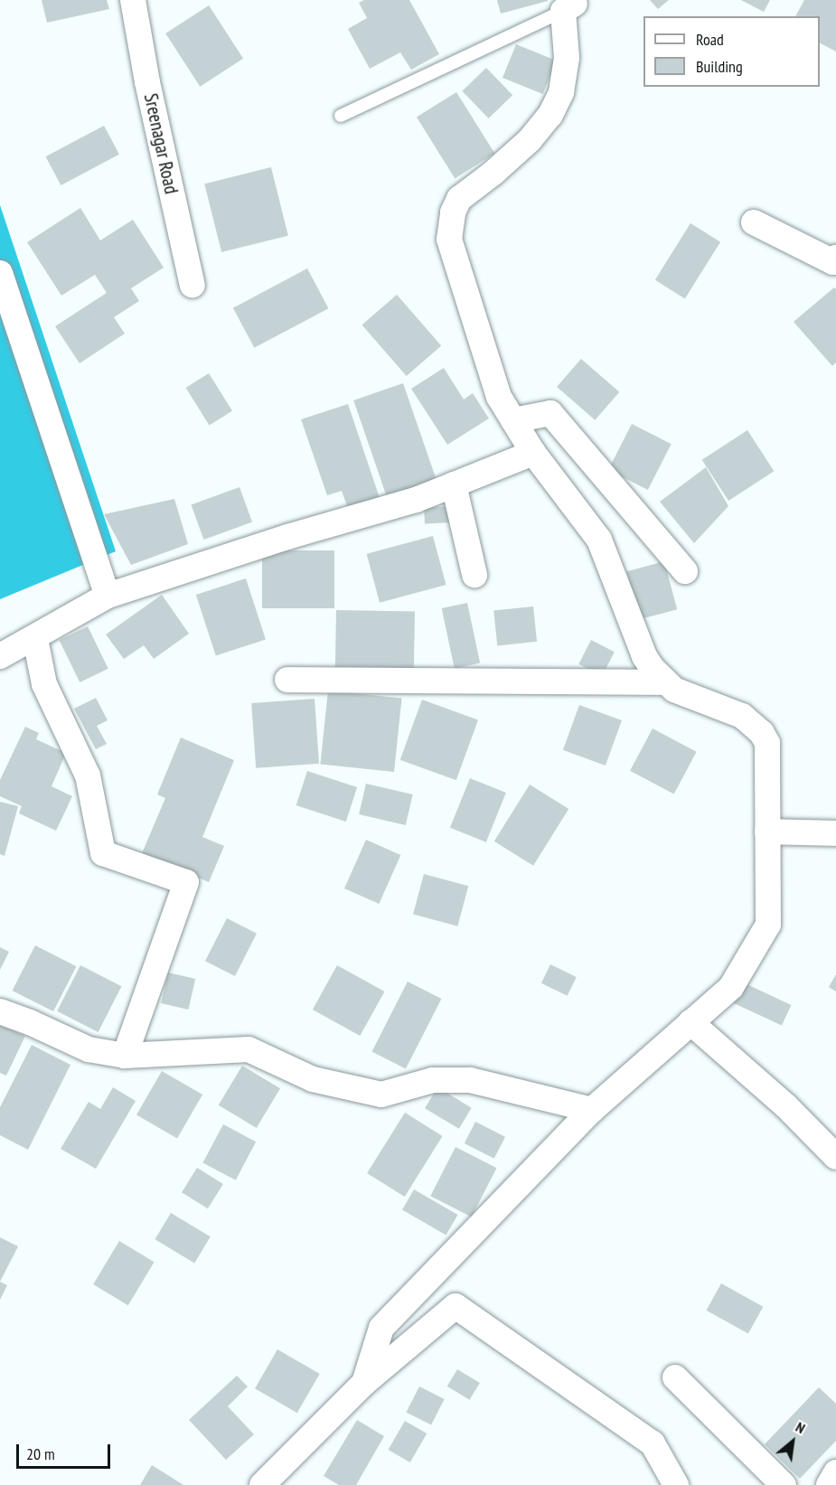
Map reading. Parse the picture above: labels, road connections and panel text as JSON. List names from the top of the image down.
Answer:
{
  "streets": {
    "street": ["Sreenagar Road"]
  },
  "legend": ["Road", "Building"],
  "scale_bar": "20 m",
  "north": "top right"
}
